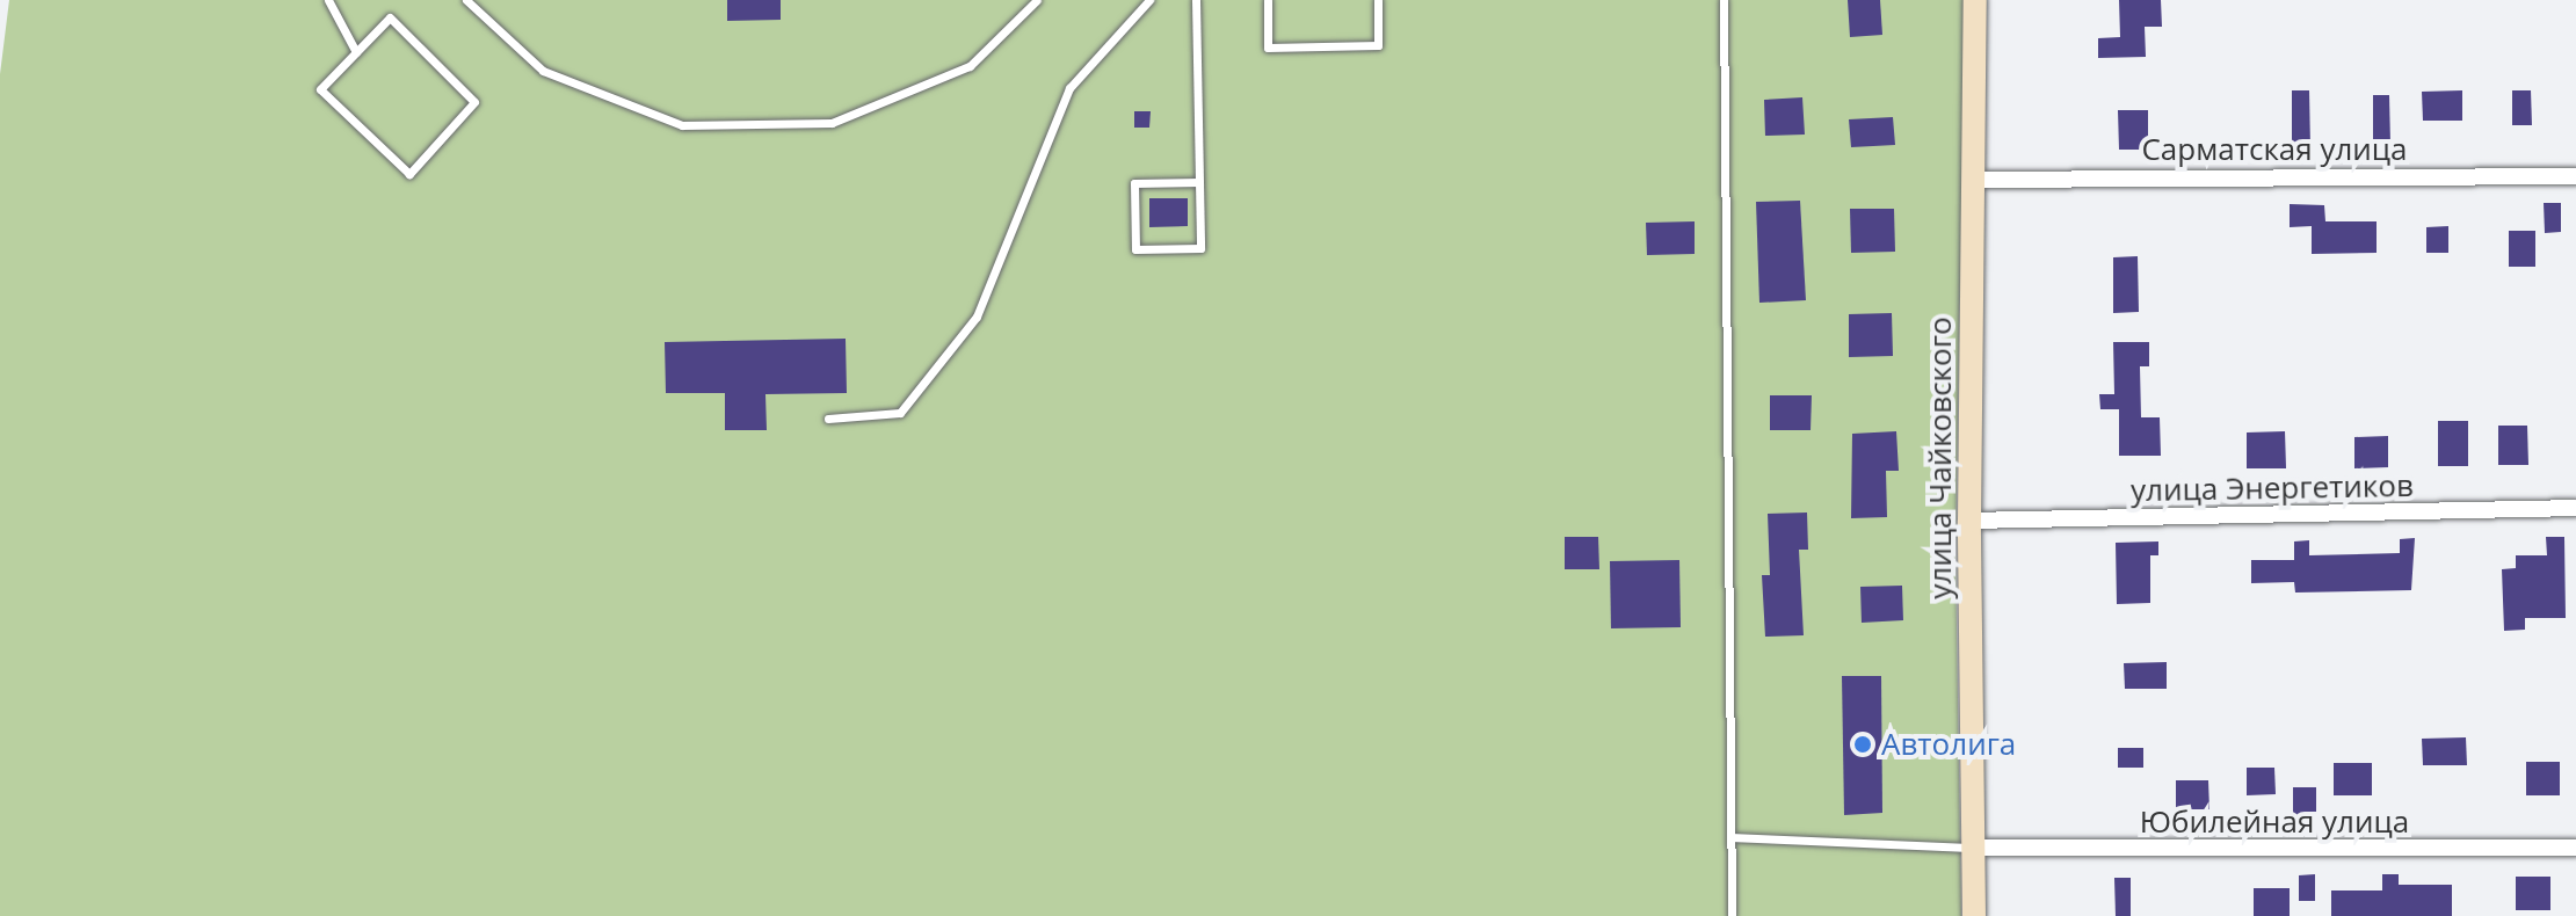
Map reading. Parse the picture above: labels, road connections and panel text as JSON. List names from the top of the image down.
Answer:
{
  "streets": {
    "street": [
      "Сарматская улица",
      "улица Чайковского",
      "улица Энергетиков",
      "Юбилейная улица"
    ]
  },
  "crossings": [
    ["Сарматская улица", "улица Чайковского"],
    ["улица Чайковского", "улица Энергетиков"],
    ["улица Чайковского", "Юбилейная улица"]
  ],
  "places": ["Автолига"]
}
